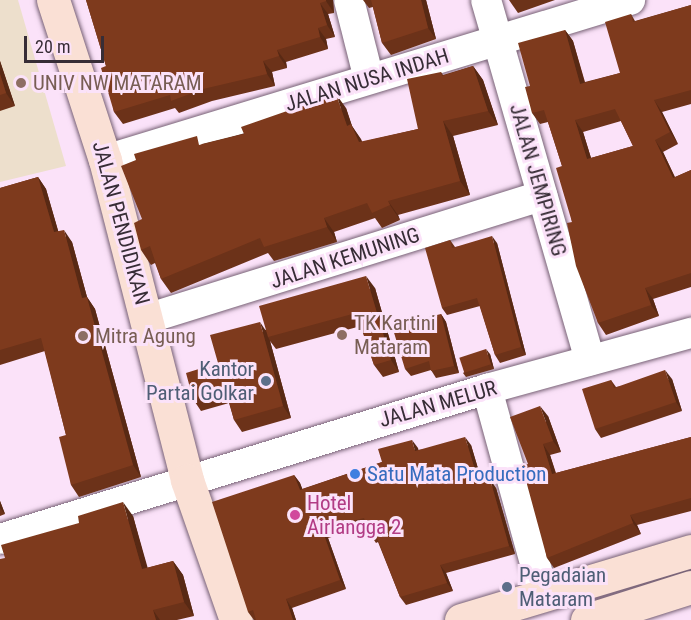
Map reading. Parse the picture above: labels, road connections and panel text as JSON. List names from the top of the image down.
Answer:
{
  "streets": {
    "main road": ["JALAN PENDIDIKAN"],
    "street": [
      "JALAN NUSA INDAH",
      "JALAN JEMPIRING",
      "JALAN KEMUNING",
      "JALAN MELUR"
    ]
  },
  "crossings": [
    ["JALAN NUSA INDAH", "JALAN JEMPIRING"],
    ["JALAN NUSA INDAH", "JALAN PENDIDIKAN"],
    ["JALAN JEMPIRING", "JALAN KEMUNING"],
    ["JALAN JEMPIRING", "JALAN MELUR"],
    ["JALAN PENDIDIKAN", "JALAN KEMUNING"],
    ["JALAN PENDIDIKAN", "JALAN MELUR"]
  ],
  "places": [
    "UNIV NW MATARAM",
    "TK Kartini Mataram",
    "Mitra Agung",
    "Kantor Partai Golkar",
    "Satu Mata Production",
    "Hotel Airlangga 2",
    "Pegadaian Mataram"
  ],
  "scale_bar": "20 m"
}
